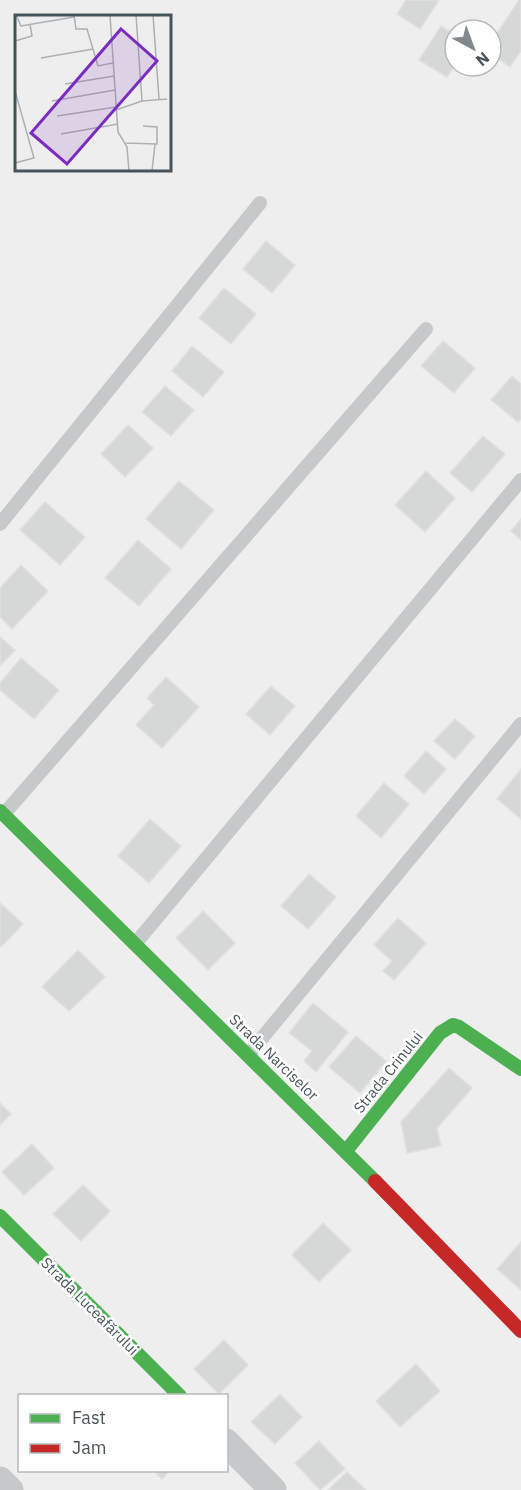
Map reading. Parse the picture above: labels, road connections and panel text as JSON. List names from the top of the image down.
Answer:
{
  "streets": {
    "street": ["Strada Narciselor", "Strada Crinului", "Strada Luceafărului"]
  },
  "crossings": [
    ["Strada Narciselor", "Strada Crinului"]
  ],
  "legend": ["Fast", "Jam"],
  "north": "bottom right"
}
